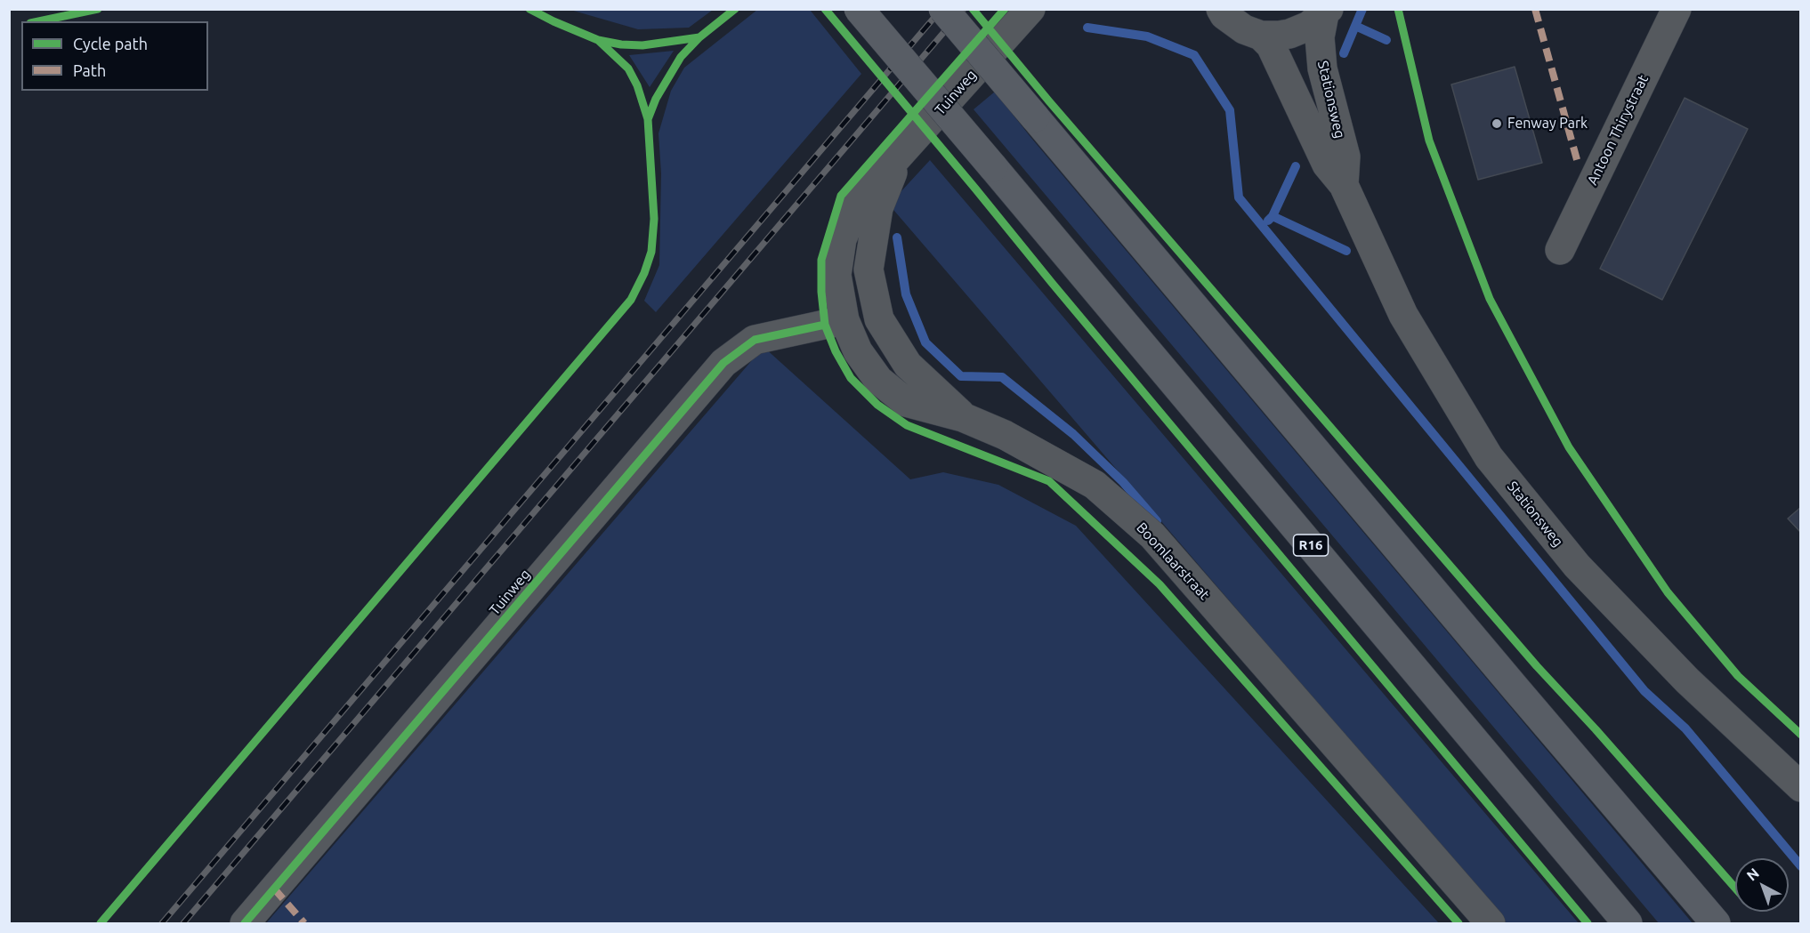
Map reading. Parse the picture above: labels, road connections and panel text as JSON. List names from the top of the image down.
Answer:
{
  "streets": {
    "highway": ["R16"],
    "street": [
      "Tuinweg",
      "Stationsweg",
      "Antoon Thirystraat",
      "Boomlaarstraat"
    ]
  },
  "crossings": [
    ["Tuinweg", "Boomlaarstraat"]
  ],
  "places": ["Fenway Park"],
  "legend": ["Cycle path", "Path"],
  "north": "top left"
}
